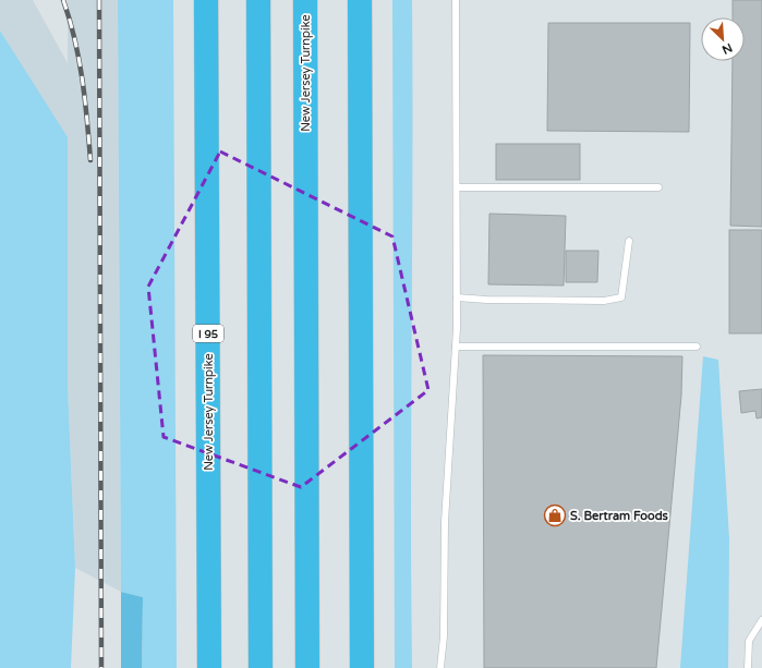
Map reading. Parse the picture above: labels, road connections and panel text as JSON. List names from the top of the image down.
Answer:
{
  "streets": {
    "highway": ["New Jersey Turnpike", "I 95"]
  },
  "places": {
    "shop": ["S. Bertram Foods"]
  },
  "north": "bottom right"
}
